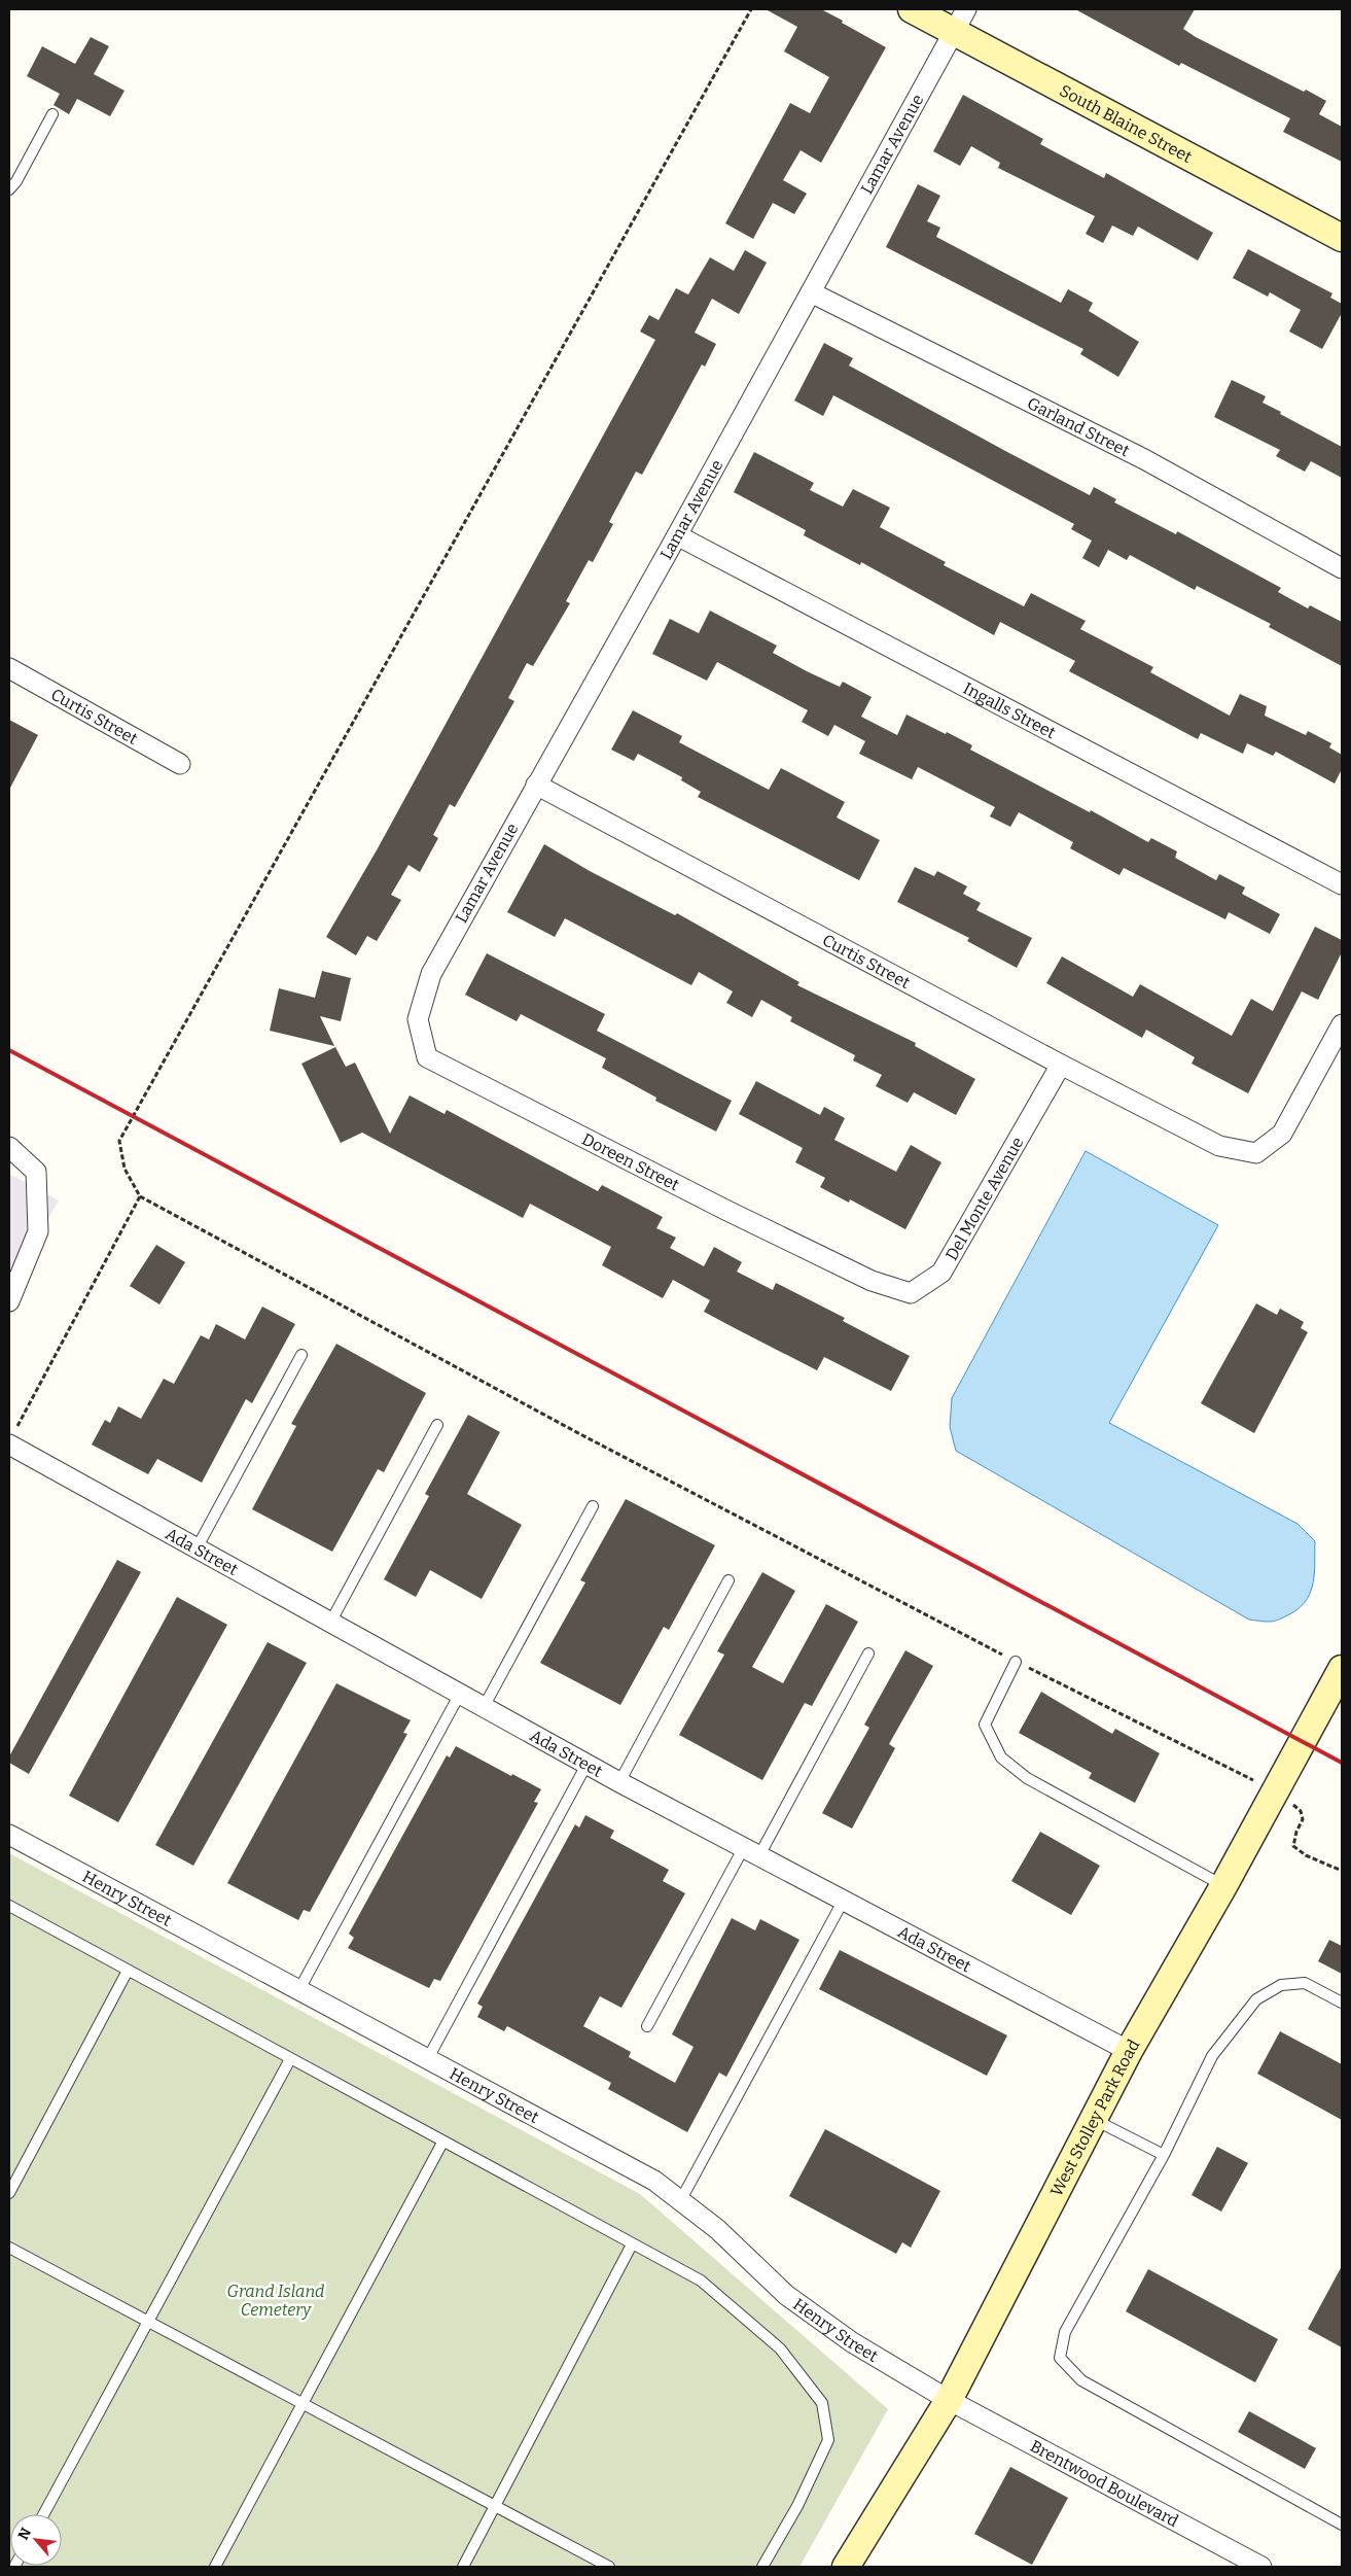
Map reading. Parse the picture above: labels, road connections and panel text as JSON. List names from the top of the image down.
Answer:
{
  "streets": {
    "main road": ["South Blaine Street", "West Stolley Park Road"],
    "street": [
      "Lamar Avenue",
      "Garland Street",
      "Ingalls Street",
      "Curtis Street",
      "Doreen Street",
      "Del Monte Avenue",
      "Ada Street",
      "Henry Street",
      "Brentwood Boulevard"
    ]
  },
  "crossings": [
    ["South Blaine Street", "Lamar Avenue"],
    ["Lamar Avenue", "Garland Street"],
    ["Lamar Avenue", "Ingalls Street"],
    ["Lamar Avenue", "Curtis Street"],
    ["Lamar Avenue", "Doreen Street"],
    ["Curtis Street", "Del Monte Avenue"],
    ["Doreen Street", "Del Monte Avenue"],
    ["Ada Street", "West Stolley Park Road"],
    ["Henry Street", "West Stolley Park Road"],
    ["Henry Street", "Brentwood Boulevard"],
    ["West Stolley Park Road", "Brentwood Boulevard"]
  ],
  "parks": ["Grand Island Cemetery"],
  "north": "top left"
}
